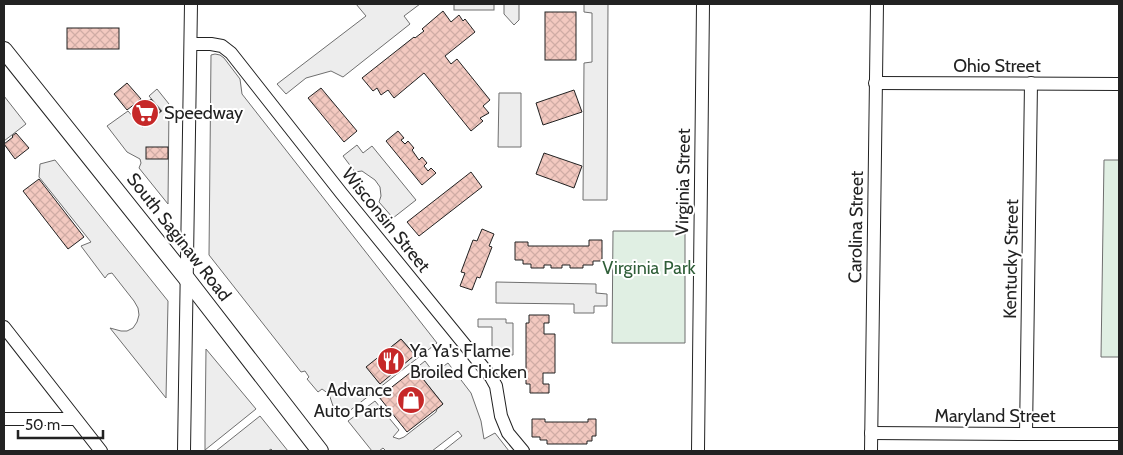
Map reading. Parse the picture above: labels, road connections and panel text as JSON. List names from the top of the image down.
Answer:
{
  "streets": {
    "main road": ["South Saginaw Road"],
    "street": [
      "Ohio Street",
      "Virginia Street",
      "Wisconsin Street",
      "Carolina Street",
      "Kentucky Street",
      "Maryland Street"
    ]
  },
  "crossings": [
    ["Ohio Street", "Carolina Street"],
    ["Ohio Street", "Kentucky Street"],
    ["Carolina Street", "Maryland Street"],
    ["Kentucky Street", "Maryland Street"]
  ],
  "parks": ["Virginia Park"],
  "places": {
    "supermarket": ["Speedway"],
    "restaurant": ["Ya Ya's Flame Broiled Chicken"],
    "shop": ["Advance Auto Parts"]
  },
  "scale_bar": "50 m"
}
